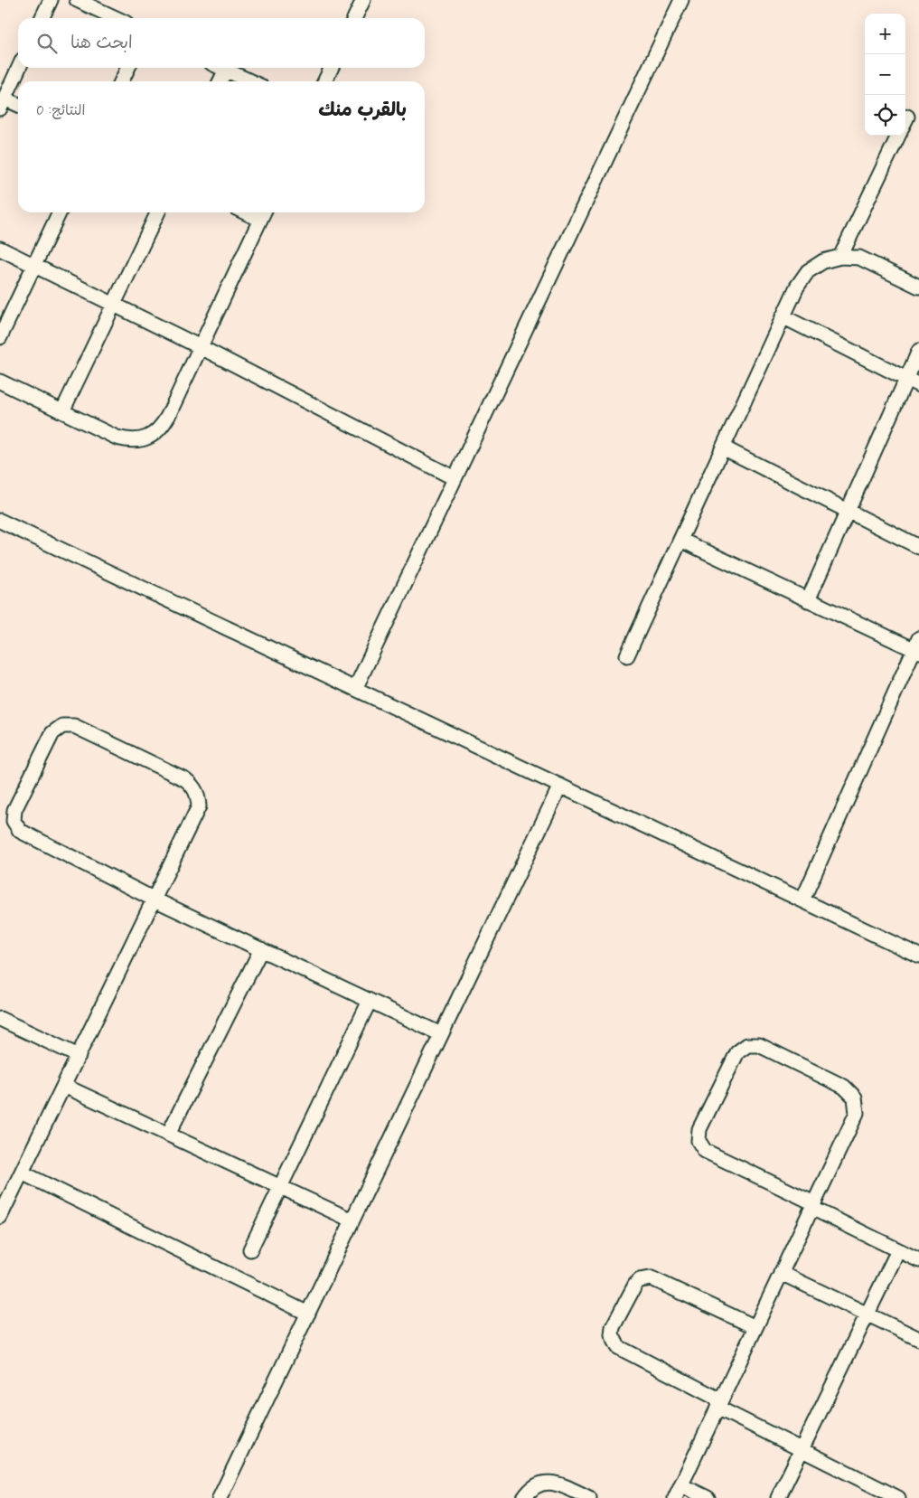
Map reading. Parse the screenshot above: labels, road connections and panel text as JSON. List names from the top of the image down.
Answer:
{
  "page": {
    "map_buttons": ["+", "−"],
    "search": "ابحث هنا",
    "heading": ["بالقرب منك", "النتائج: 0"]
  }
}
